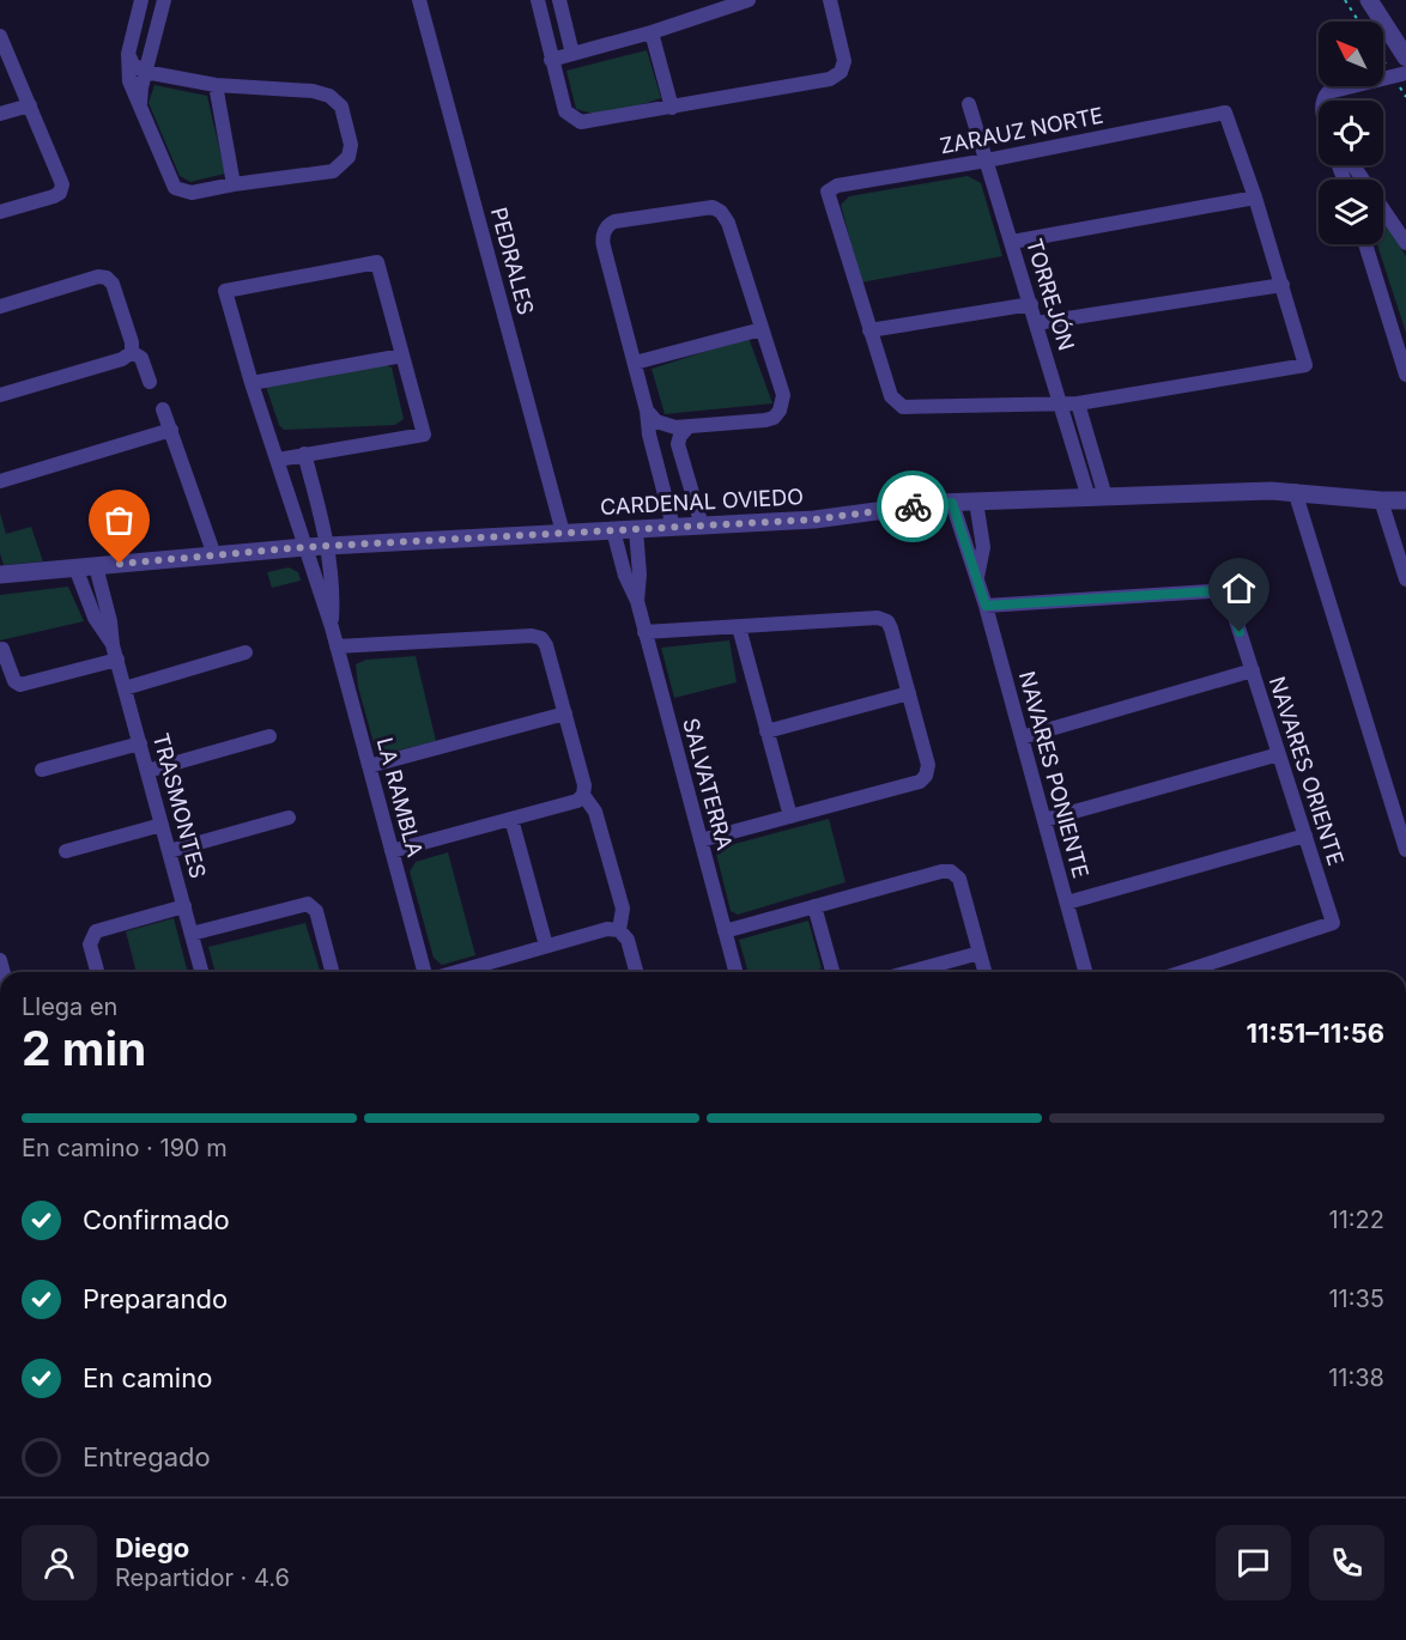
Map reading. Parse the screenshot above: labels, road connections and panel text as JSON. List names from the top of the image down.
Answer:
{
  "streets": {
    "street": [
      "ZARAUZ NORTE",
      "PEDRALES",
      "TORREJÓN",
      "CARDENAL OVIEDO",
      "NAVARES ORIENTE",
      "NAVARES PONIENTE",
      "SALVATERRA",
      "LA RAMBLA",
      "TRASMONTES"
    ]
  },
  "crossings": [
    ["ZARAUZ NORTE", "TORREJÓN"],
    ["PEDRALES", "CARDENAL OVIEDO"],
    ["TORREJÓN", "CARDENAL OVIEDO"],
    ["CARDENAL OVIEDO", "NAVARES PONIENTE"],
    ["CARDENAL OVIEDO", "SALVATERRA"],
    ["CARDENAL OVIEDO", "LA RAMBLA"],
    ["CARDENAL OVIEDO", "TRASMONTES"],
    ["NAVARES ORIENTE", "NAVARES PONIENTE"]
  ],
  "north": "top left",
  "page": {
    "heading": ["2 min", "Llega en", "11:51–11:56"],
    "panel": ["Diego", "Repartidor · 4.6"],
    "bar": "En camino · 190 m",
    "list": [
      ["Confirmado", "11:22"],
      ["Preparando", "11:35"],
      ["En camino", "11:38"],
      "Entregado"
    ]
  }
}
